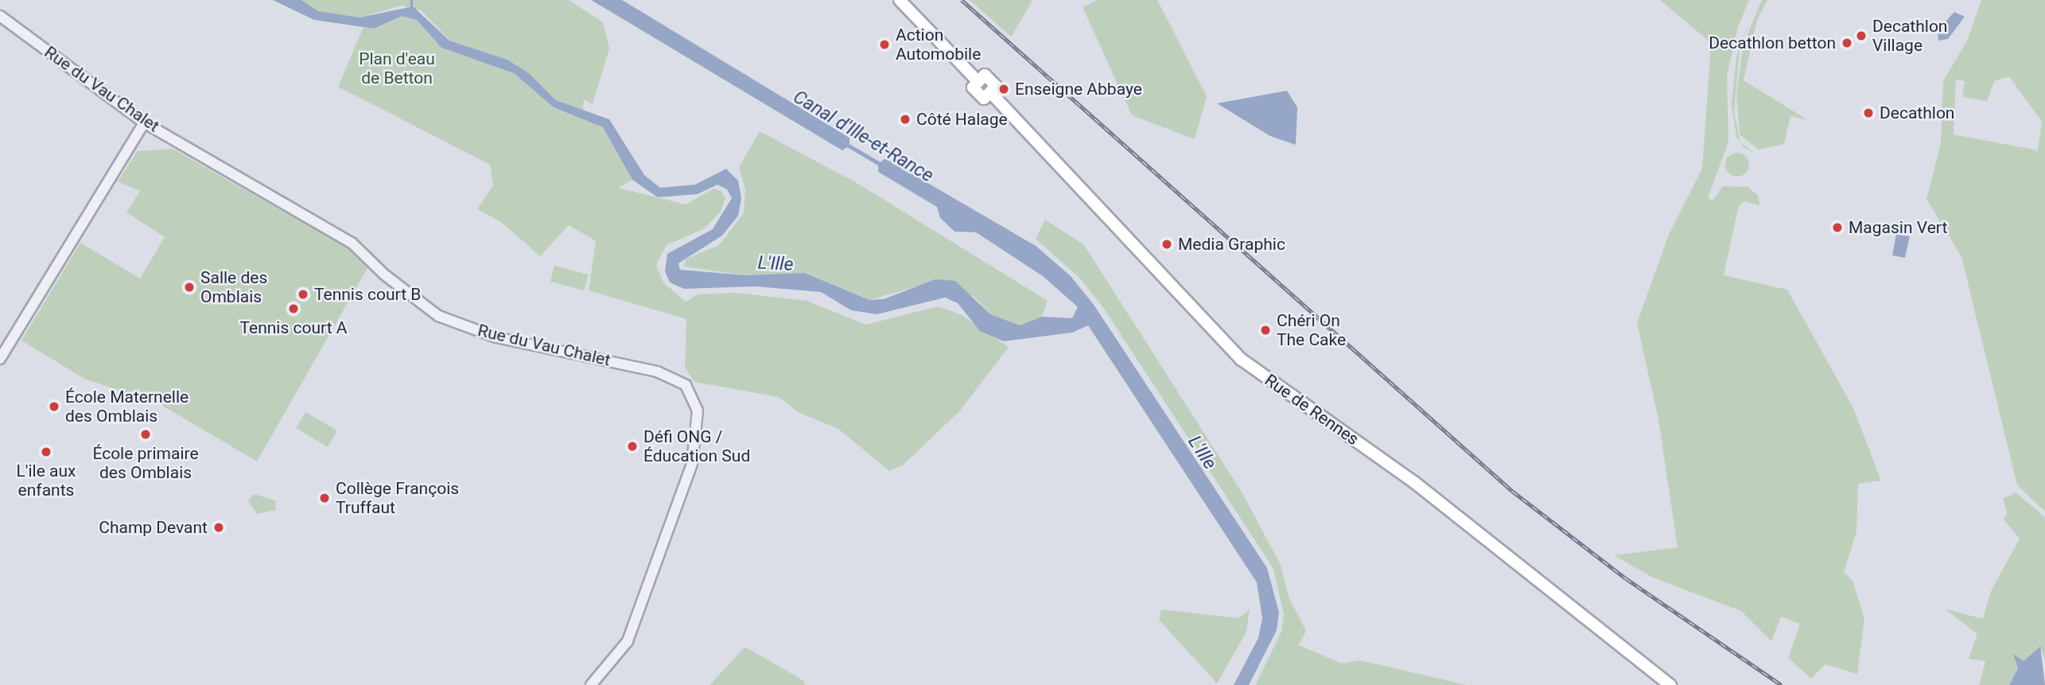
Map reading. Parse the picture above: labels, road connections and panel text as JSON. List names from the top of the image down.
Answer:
{
  "streets": {
    "main road": ["Rue de Rennes"],
    "street": ["Rue du Vau Chalet"]
  },
  "water": ["Canal d'Ille-et-Rance", "L'Ille"],
  "parks": ["Plan d'eau de Betton"],
  "places": [
    "Decathlon Village",
    "Decathlon betton",
    "Action Automobile",
    "Enseigne Abbaye",
    "Decathlon",
    "Côté Halage",
    "Magasin Vert",
    "Media Graphic",
    "Salle des Omblais",
    "Tennis court B",
    "Tennis court A",
    "Chéri On The Cake",
    "École Maternelle des Omblais",
    "École primaire des Omblais",
    "Défi ONG / Éducation Sud",
    "L'ile aux enfants",
    "Collège François Truffaut",
    "Champ Devant"
  ]
}
